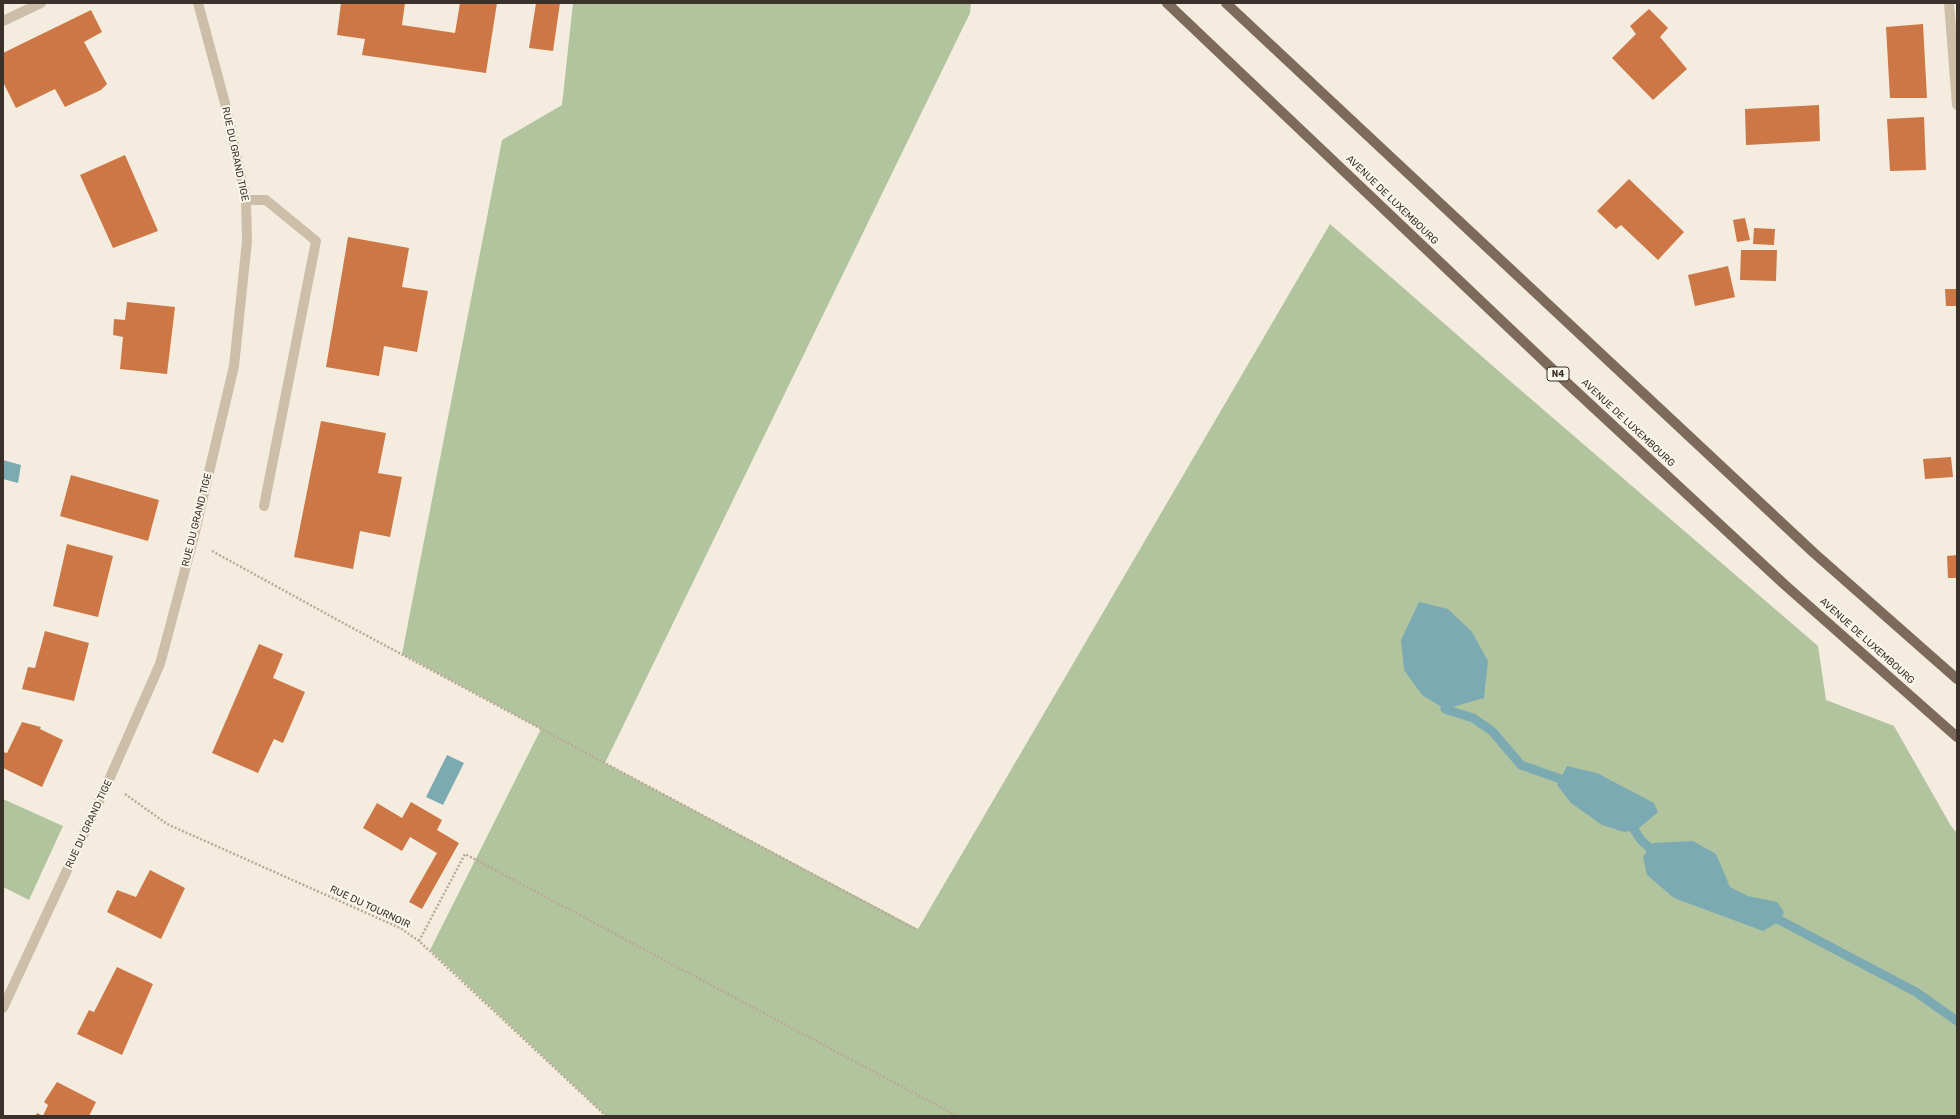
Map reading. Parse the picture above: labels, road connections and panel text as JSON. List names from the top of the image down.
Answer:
{
  "streets": {
    "main road": ["AVENUE DE LUXEMBOURG", "N4"],
    "street": ["RUE DU GRAND TIGE"],
    "path": ["RUE DU TOURNOIR"]
  },
  "crossings": [
    ["RUE DU GRAND TIGE", "RUE DU TOURNOIR"]
  ]
}
